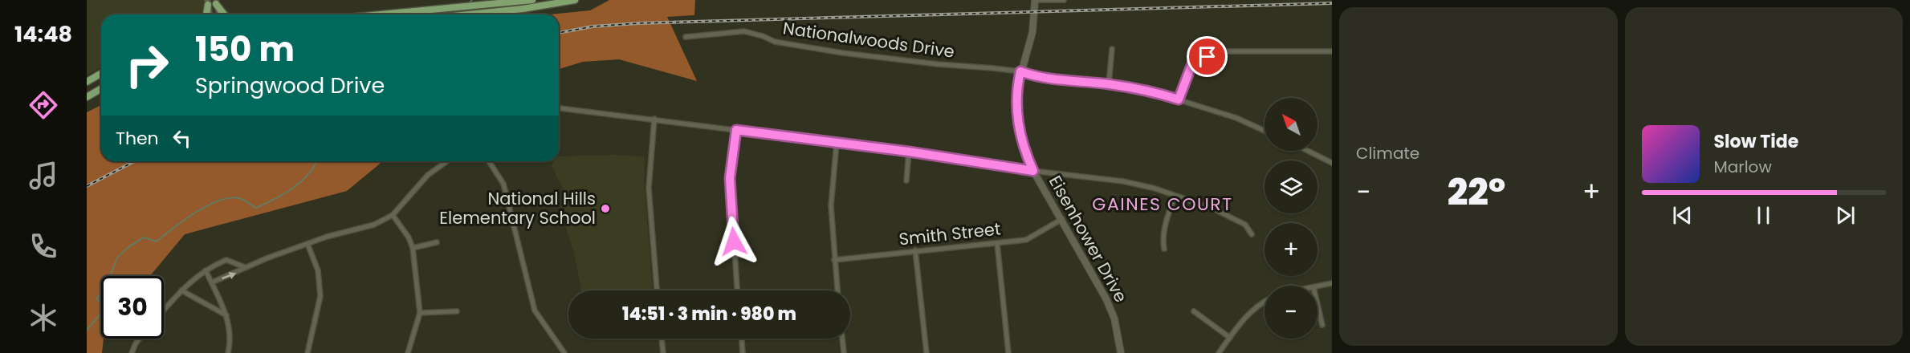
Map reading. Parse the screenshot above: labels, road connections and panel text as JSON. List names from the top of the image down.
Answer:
{
  "streets": {
    "street": ["Nationalwoods Drive", "Smith Street", "Eisenhower Drive"]
  },
  "crossings": [
    ["Nationalwoods Drive", "Eisenhower Drive"],
    ["Smith Street", "Eisenhower Drive"]
  ],
  "districts": ["GAINES COURT"],
  "places": ["National Hills Elementary School"],
  "north": "top left",
  "page": {
    "tabs": "14:48",
    "tile": "Climate",
    "turn": ["150 m", "Springwood Drive"],
    "map_buttons": ["+", "−"],
    "then": "Then",
    "song": ["Slow Tide", "Marlow"],
    "heat": ["−", "22°", "+"],
    "limit": "30",
    "trip": "14:51 · 3 min · 980 m"
  }
}
